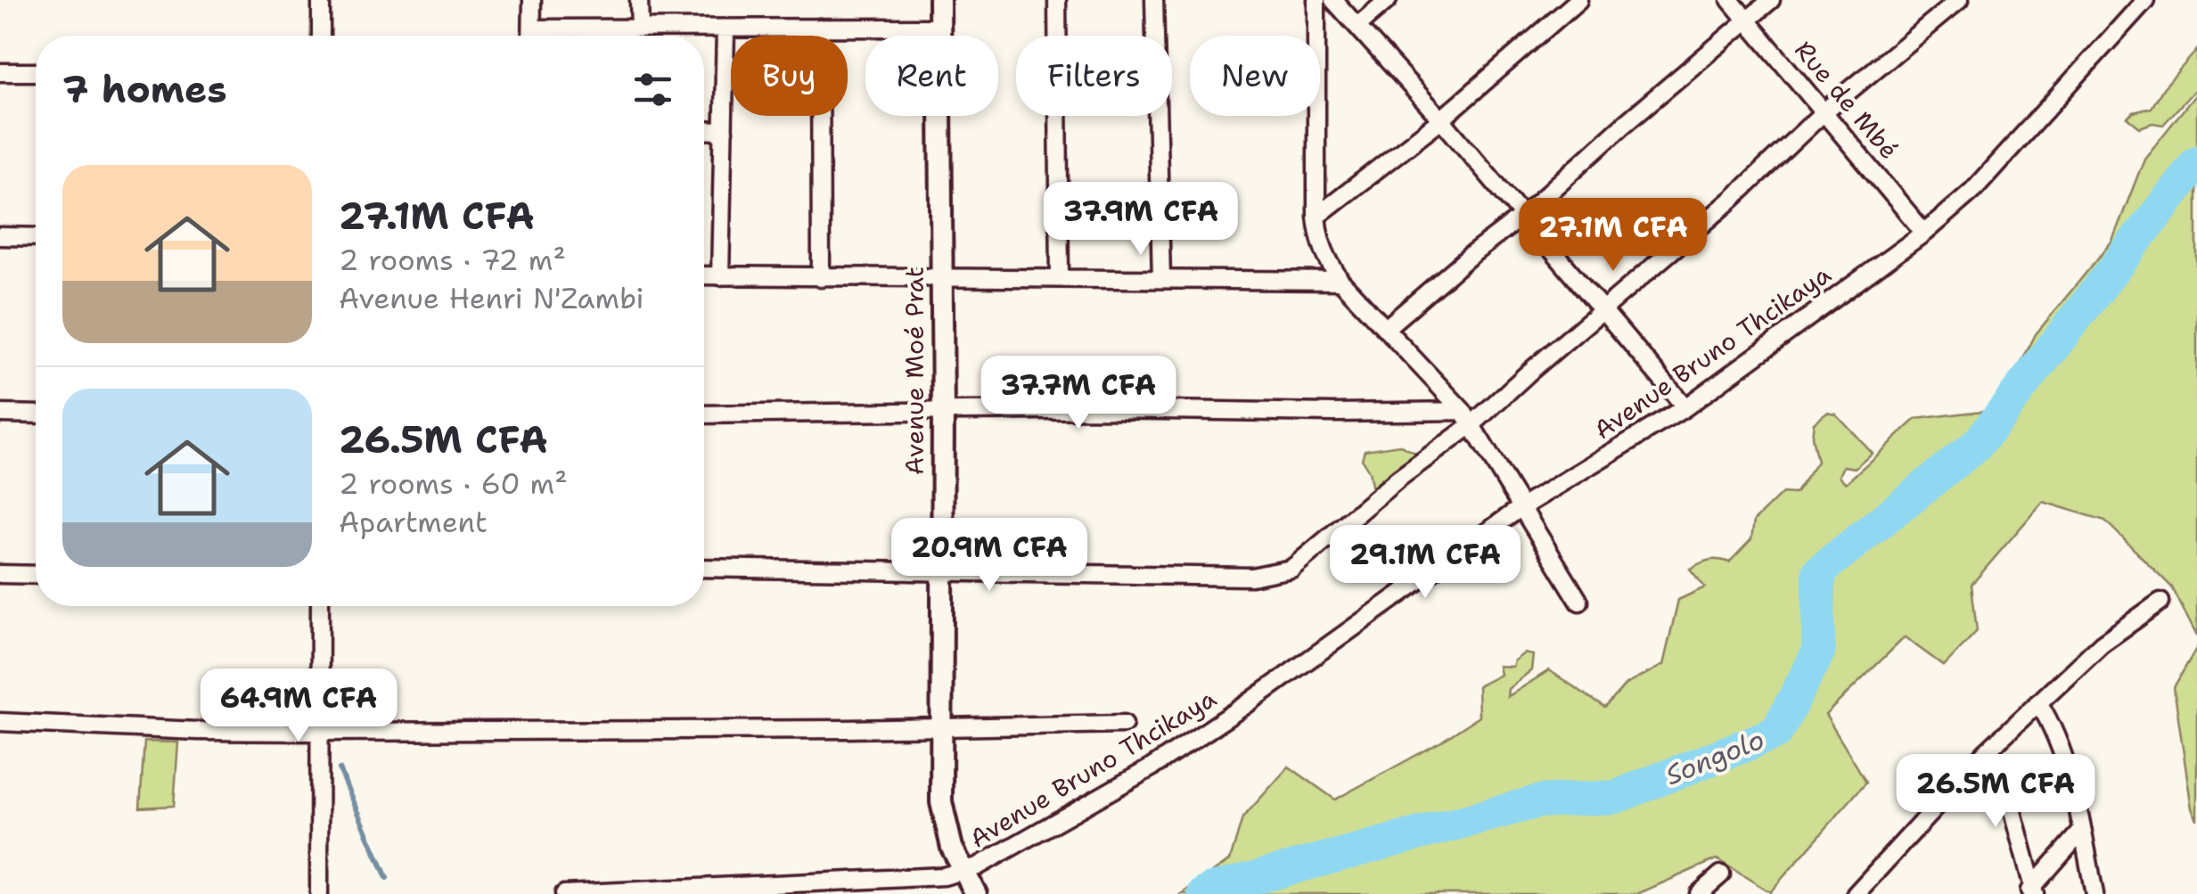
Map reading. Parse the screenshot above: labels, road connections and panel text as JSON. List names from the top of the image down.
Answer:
{
  "streets": {
    "street": ["Rue de Mbé", "Avenue Bruno Thcikaya", "Avenue Moé Prat"]
  },
  "crossings": [
    ["Rue de Mbé", "Avenue Bruno Thcikaya"],
    ["Avenue Bruno Thcikaya", "Avenue Moé Prat"]
  ],
  "water": ["Songolo"],
  "page": {
    "chip": [
      "Buy",
      "Rent",
      "Filters",
      "New"
    ],
    "heading": "7 homes",
    "list": [
      {
        "name": "27.1M CFA",
        "note": "2 rooms · 72 m² · Avenue Henri N'Zambi"
      },
      {
        "name": "26.5M CFA",
        "note": "2 rooms · 60 m² · Apartment"
      }
    ],
    "price": [
      "37.9M CFA",
      "27.1M CFA",
      "37.7M CFA",
      "20.9M CFA",
      "29.1M CFA",
      "64.9M CFA",
      "26.5M CFA"
    ]
  }
}
